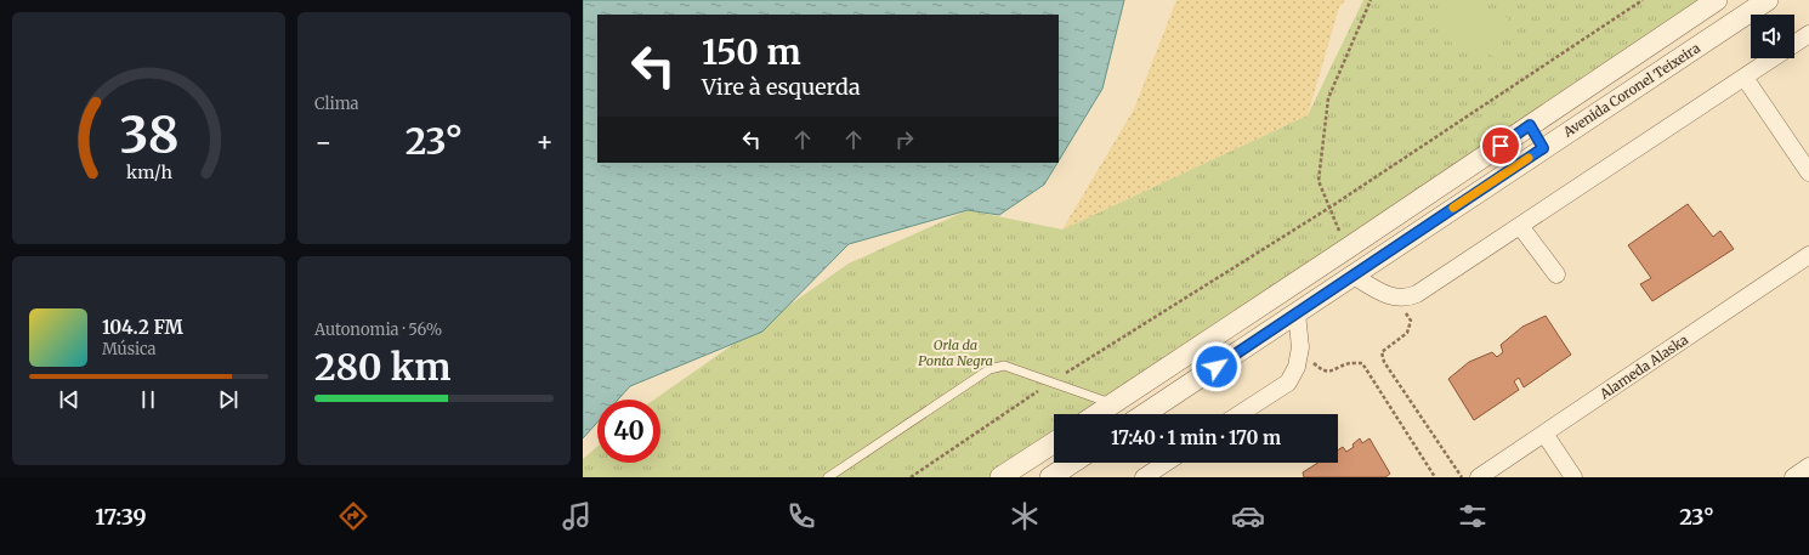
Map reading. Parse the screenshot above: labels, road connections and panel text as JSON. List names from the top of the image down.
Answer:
{
  "streets": {
    "street": ["Avenida Coronel Teixeira", "Alameda Alaska"]
  },
  "parks": ["Orla da Ponta Negra"],
  "page": {
    "tile": [
      "Clima",
      ["Autonomia · 56%", "280 km"]
    ],
    "turn": ["150 m", "Vire à esquerda"],
    "heat": ["−", "23°", "+"],
    "song": ["104.2 FM", "Música"],
    "limit": "40",
    "trip": "17:40 · 1 min · 170 m",
    "tabs": ["17:39", "23°"],
    "gauge": ["38", "km/h"]
  }
}
